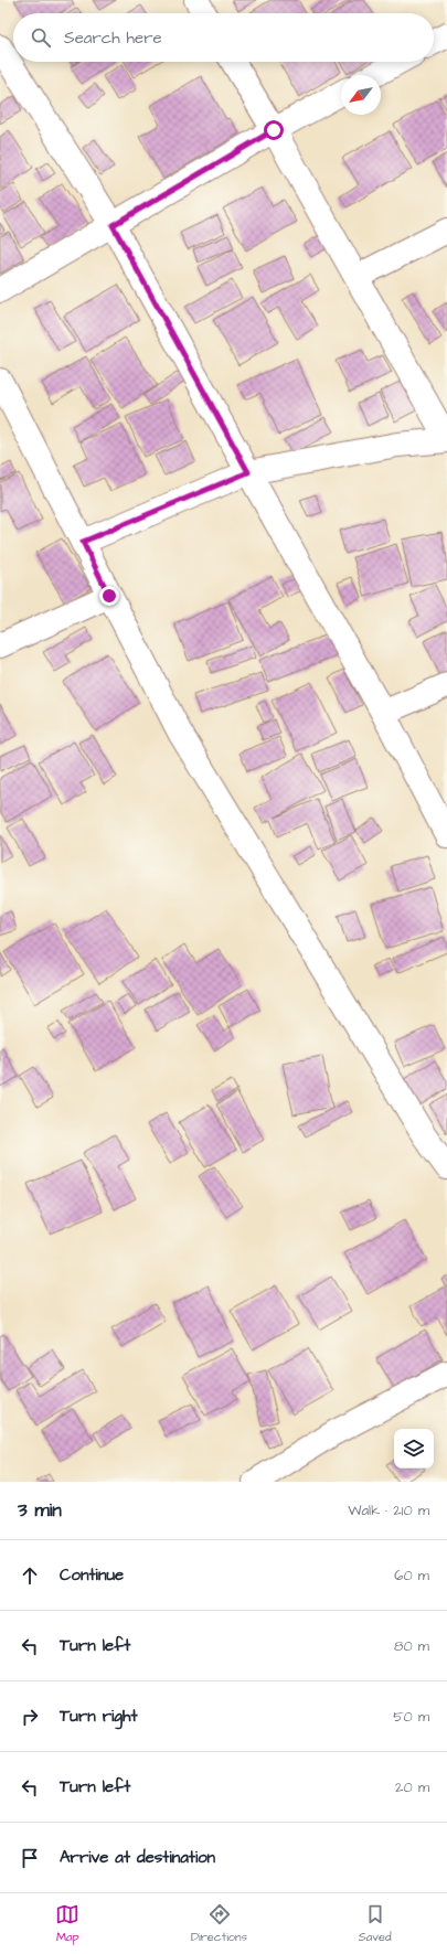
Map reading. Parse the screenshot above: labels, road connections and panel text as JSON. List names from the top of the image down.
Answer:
{
  "north": "bottom left",
  "page": {
    "search": "Search here",
    "heading": ["3 min", "Walk · 210 m"],
    "list": [
      ["Continue", "60 m"],
      ["Turn left", "80 m"],
      ["Turn right", "50 m"],
      ["Turn left", "20 m"],
      "Arrive at destination"
    ],
    "nav": ["Map", "Directions", "Saved"]
  }
}
